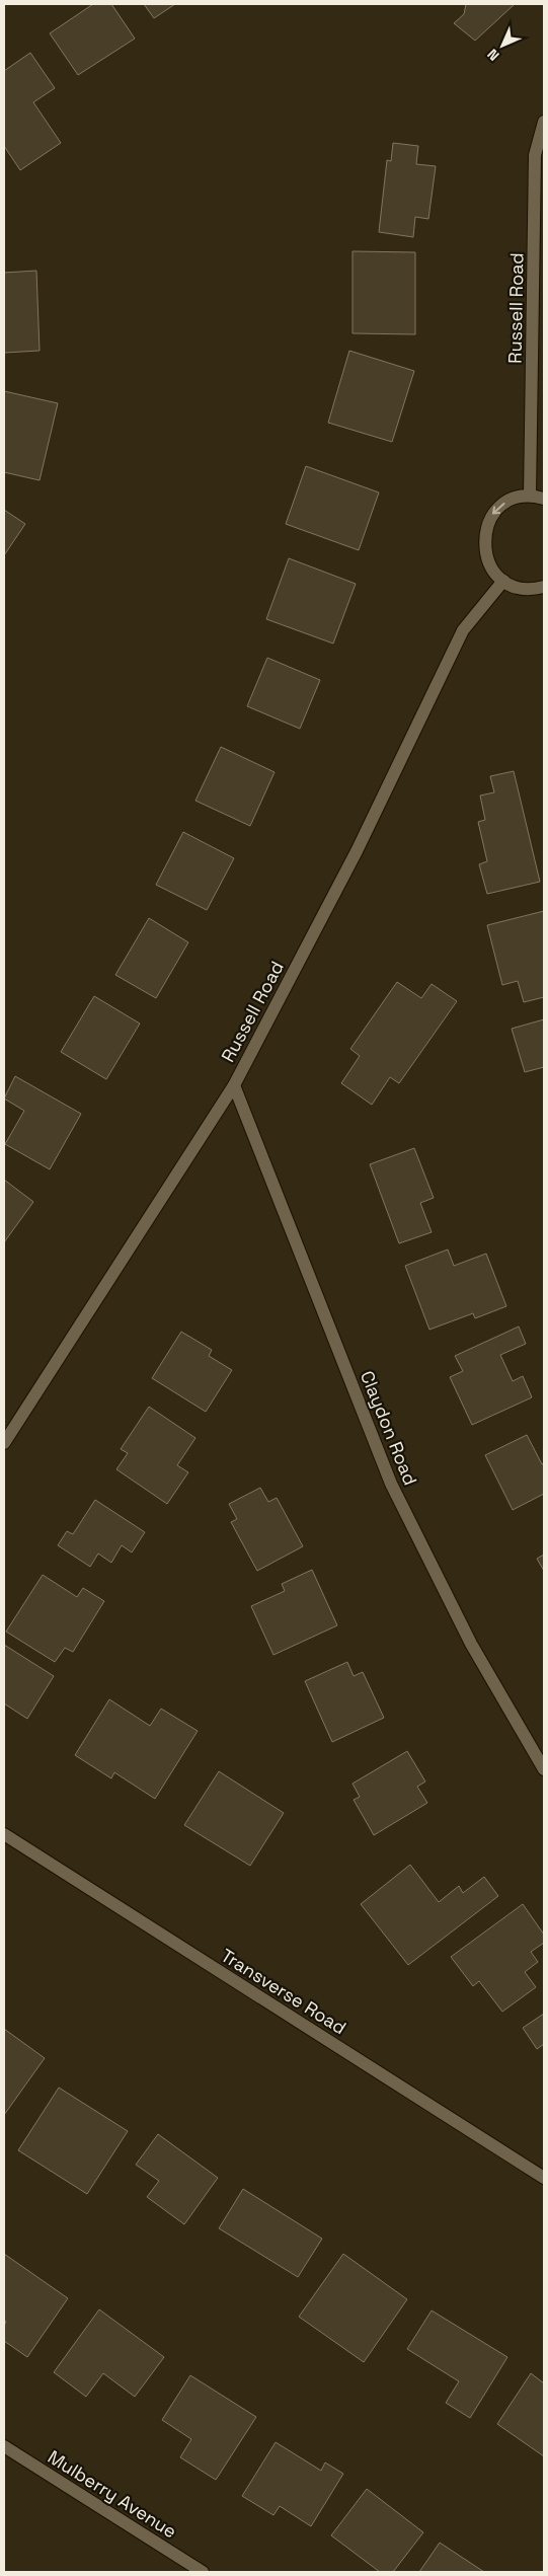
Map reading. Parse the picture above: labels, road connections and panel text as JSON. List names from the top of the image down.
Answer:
{
  "streets": {
    "street": [
      "Russell Road",
      "Claydon Road",
      "Transverse Road",
      "Mulberry Avenue"
    ]
  },
  "crossings": [
    ["Russell Road", "Claydon Road"]
  ],
  "north": "bottom left"
}
